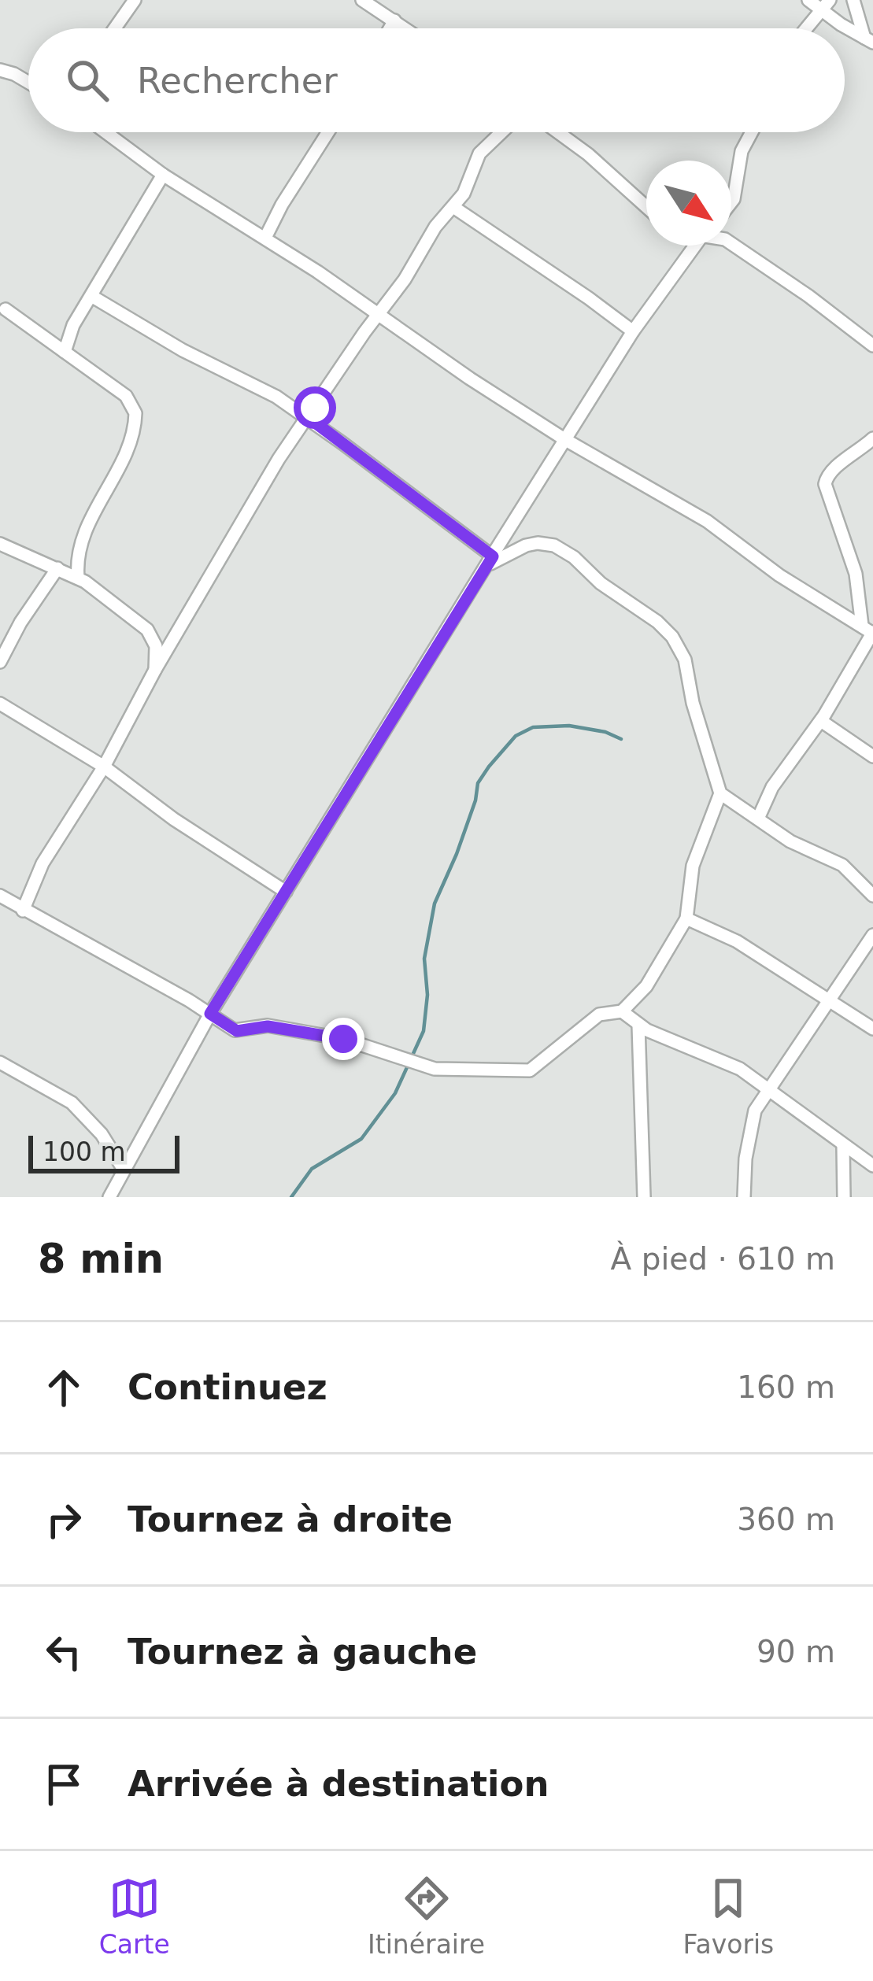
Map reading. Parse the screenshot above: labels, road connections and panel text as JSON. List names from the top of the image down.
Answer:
{
  "scale_bar": "100 m",
  "north": "bottom right",
  "page": {
    "search": "Rechercher",
    "scale": "100 m",
    "heading": ["8 min", "À pied · 610 m"],
    "list": [
      ["Continuez", "160 m"],
      ["Tournez à droite", "360 m"],
      ["Tournez à gauche", "90 m"],
      "Arrivée à destination"
    ],
    "nav": ["Carte", "Itinéraire", "Favoris"]
  }
}
